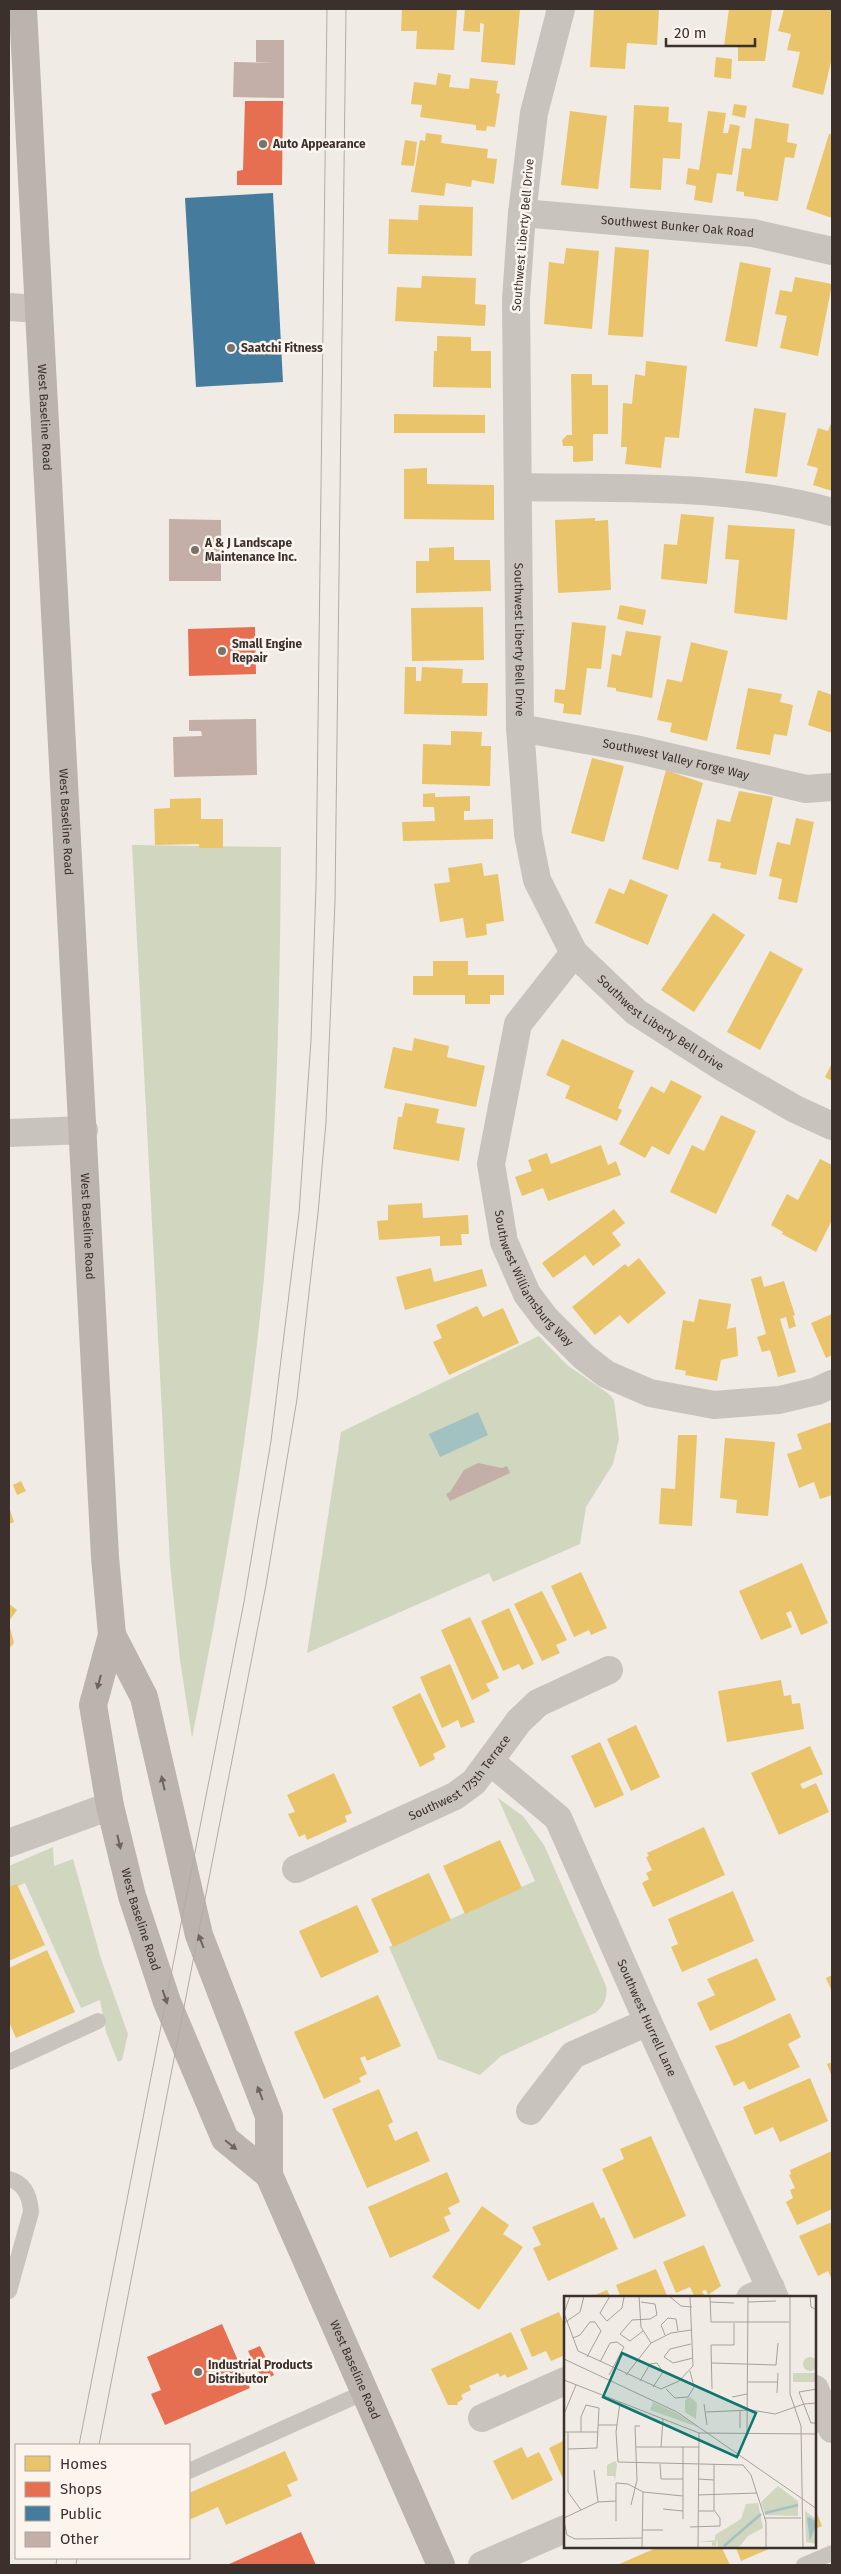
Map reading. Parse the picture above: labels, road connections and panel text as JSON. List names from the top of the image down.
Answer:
{
  "streets": {
    "main road": ["West Baseline Road"],
    "street": [
      "Southwest Bunker Oak Road",
      "Southwest Liberty Bell Drive",
      "Southwest Valley Forge Way",
      "Southwest Williamsburg Way",
      "Southwest 175th Terrace",
      "Southwest Hurrell Lane"
    ]
  },
  "crossings": [
    ["Southwest Bunker Oak Road", "Southwest Liberty Bell Drive"],
    ["Southwest Liberty Bell Drive", "Southwest Valley Forge Way"],
    ["Southwest Liberty Bell Drive", "Southwest Williamsburg Way"],
    ["Southwest 175th Terrace", "Southwest Hurrell Lane"]
  ],
  "places": [
    "Auto Appearance",
    "Saatchi Fitness",
    "A & J Landscape Maintenance Inc.",
    "Small Engine Repair",
    "Industrial Products Distributor"
  ],
  "legend": [
    "Homes",
    "Shops",
    "Public",
    "Other"
  ],
  "scale_bar": "20 m"
}
